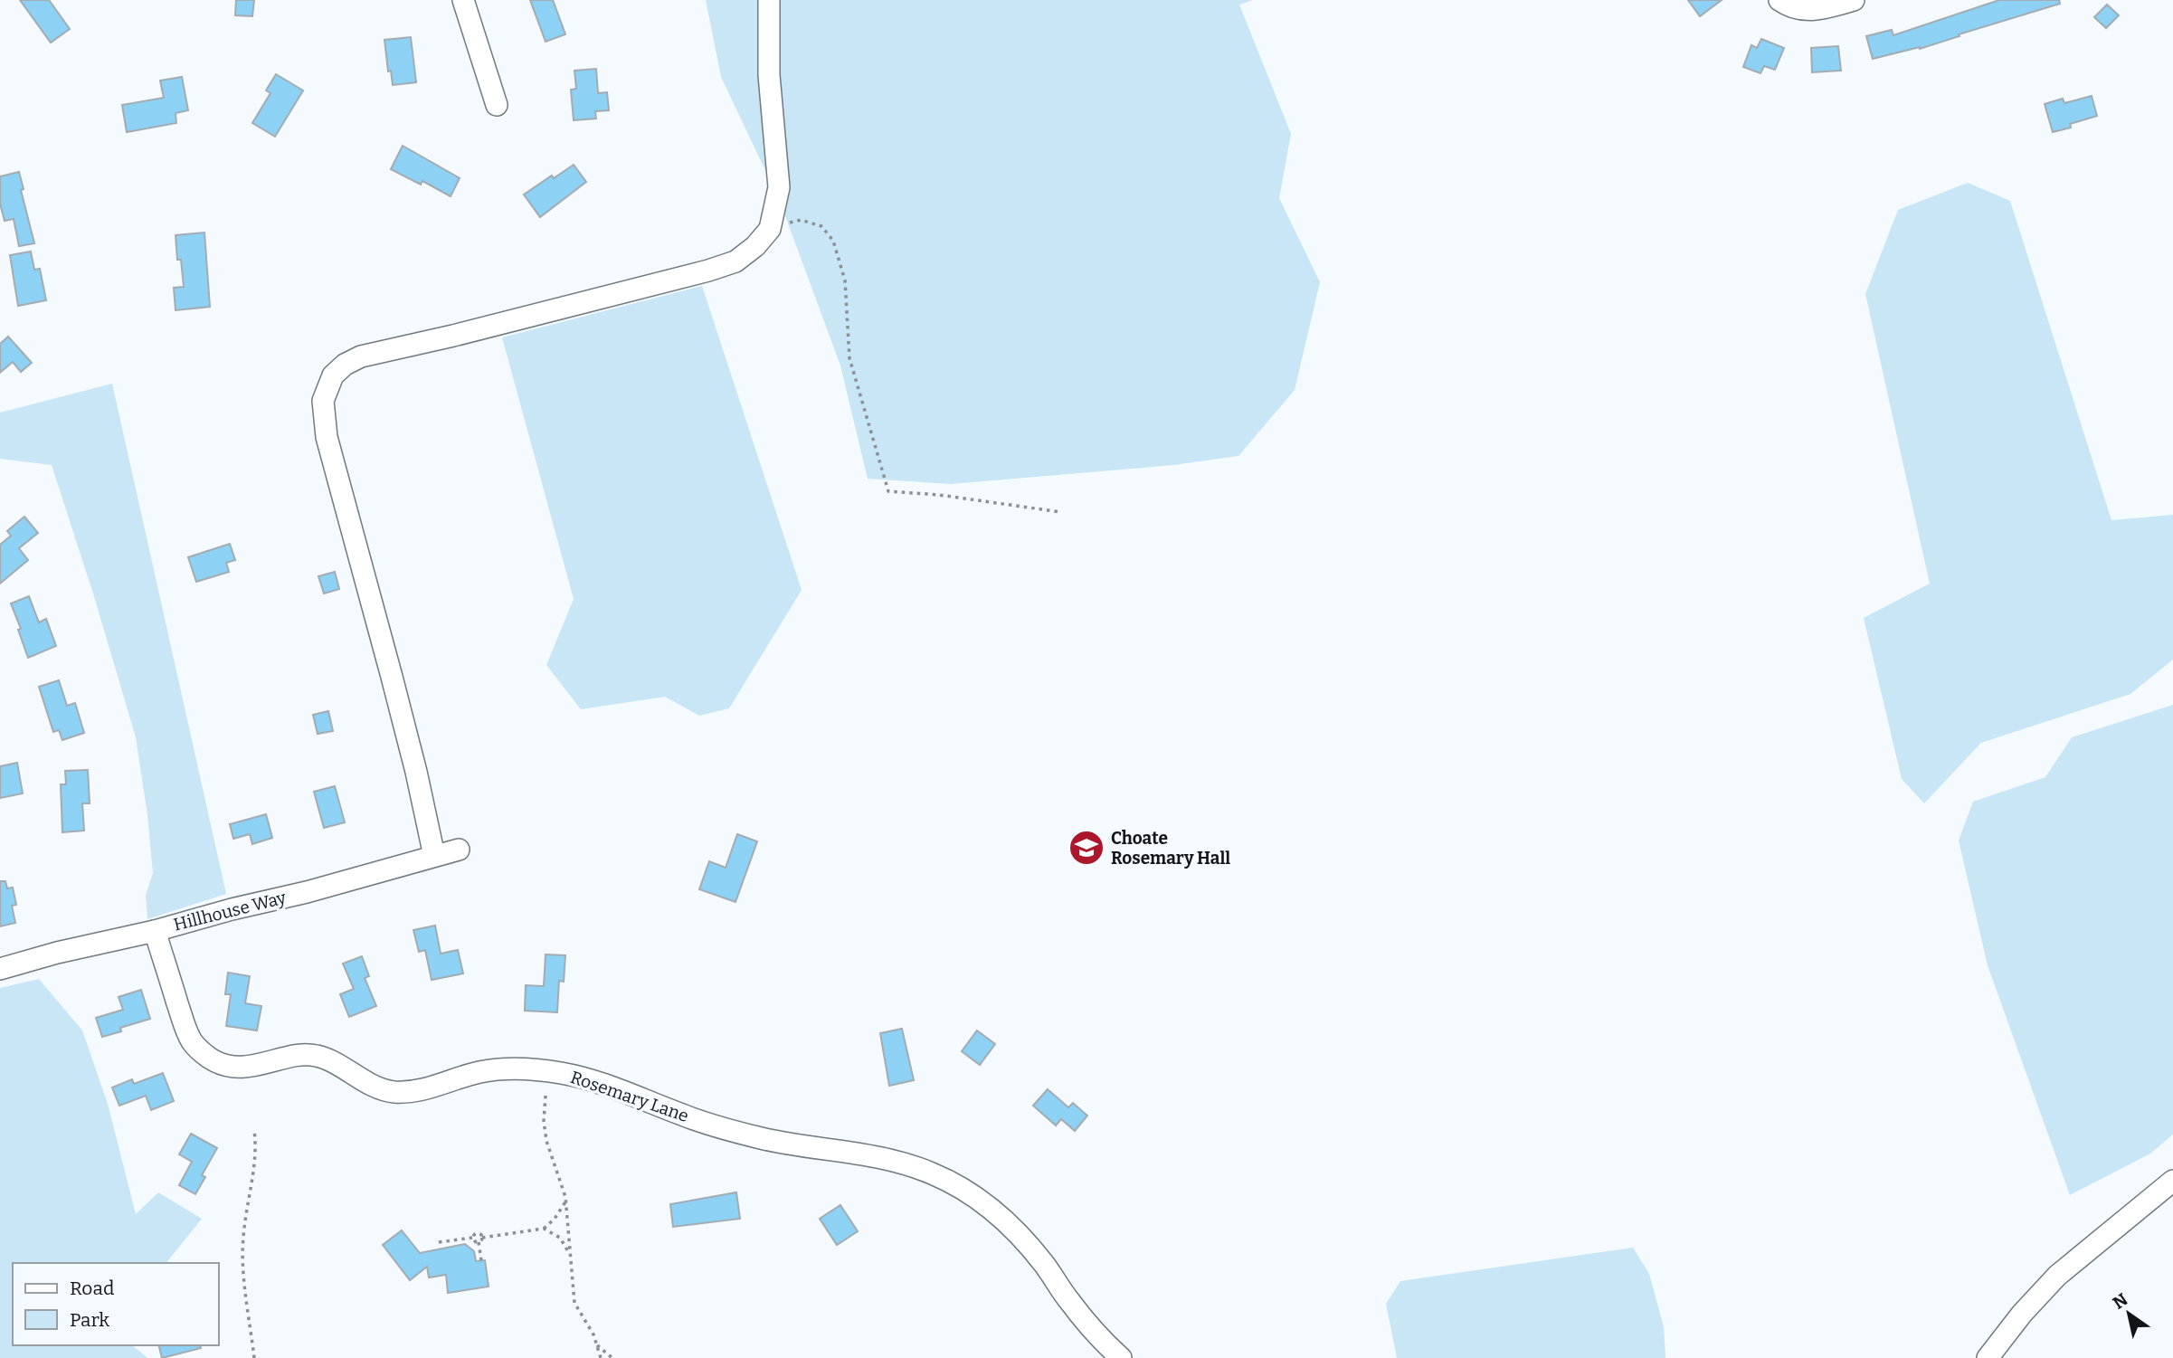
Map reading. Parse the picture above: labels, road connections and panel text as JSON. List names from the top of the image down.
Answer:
{
  "streets": {
    "street": ["Hillhouse Way", "Rosemary Lane"]
  },
  "crossings": [
    ["Hillhouse Way", "Rosemary Lane"]
  ],
  "places": {
    "school or university": ["Choate Rosemary Hall"]
  },
  "legend": ["Road", "Park"],
  "north": "top left"
}
